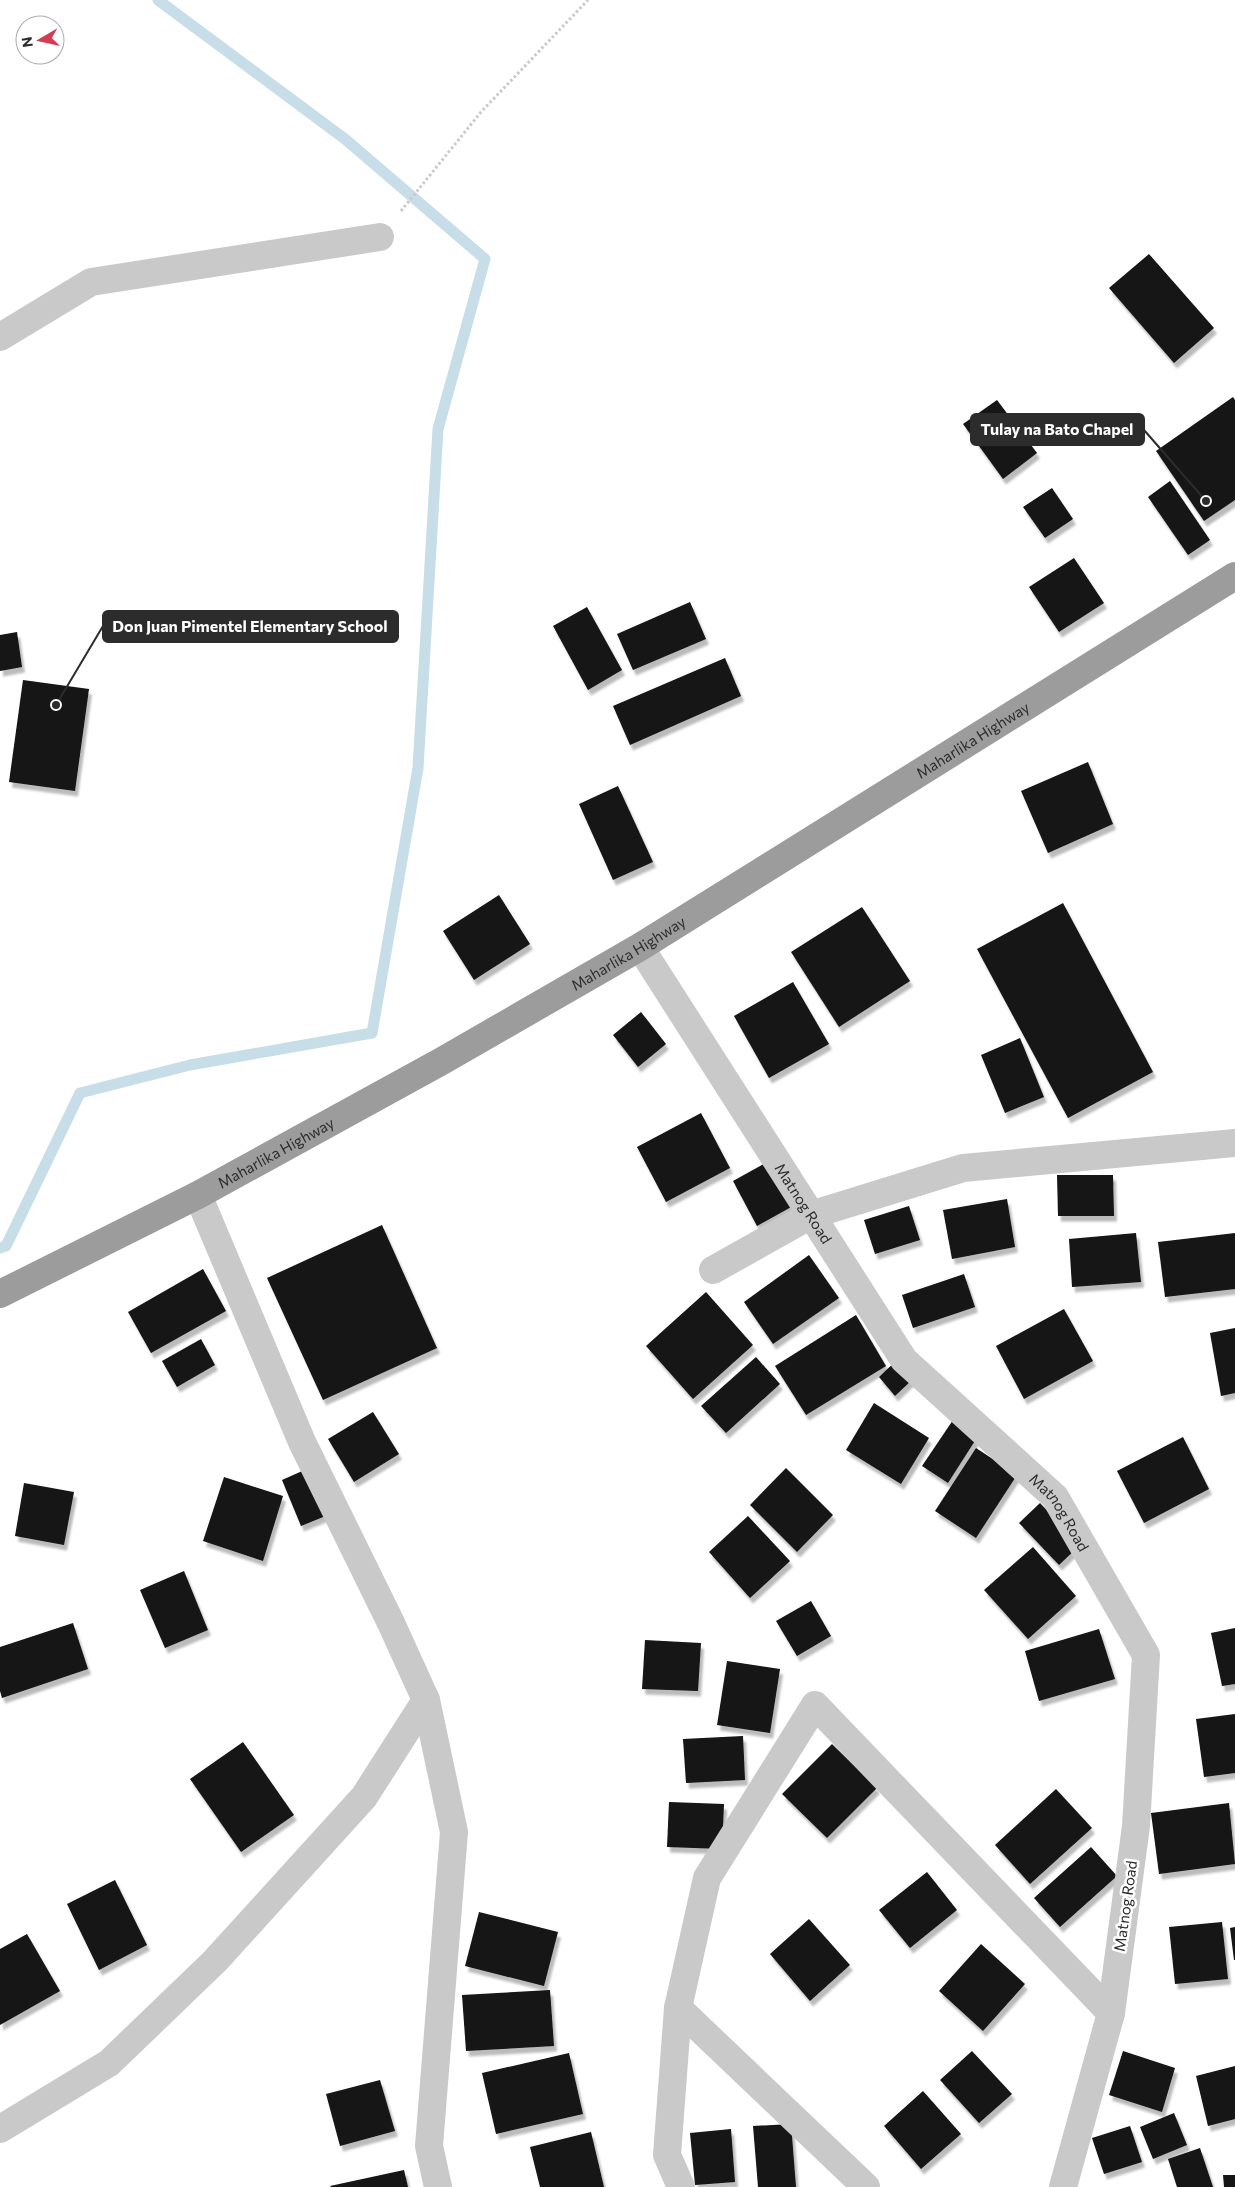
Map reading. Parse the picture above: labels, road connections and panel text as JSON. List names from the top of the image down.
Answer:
{
  "streets": {
    "highway": ["Maharlika Highway"],
    "street": ["Matnog Road"]
  },
  "crossings": [
    ["Maharlika Highway", "Matnog Road"]
  ],
  "places": ["Tulay na Bato Chapel", "Don Juan Pimentel Elementary School"],
  "north": "left"
}
